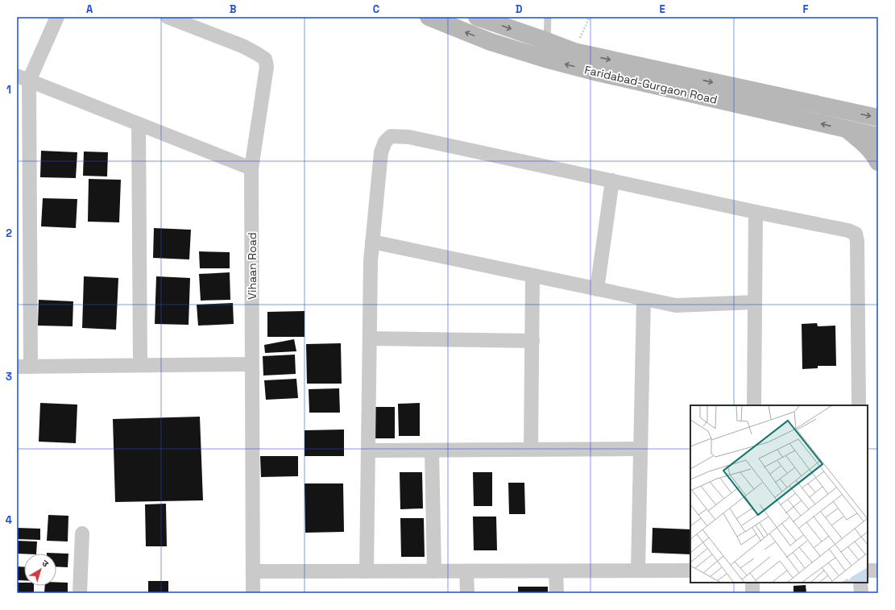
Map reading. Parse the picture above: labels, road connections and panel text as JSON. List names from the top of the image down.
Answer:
{
  "streets": {
    "main road": ["Faridabad-Gurgaon Road"],
    "street": ["Vihaan Road"]
  },
  "north": "top right",
  "grid": {
    "columns": [
      "A",
      "B",
      "C",
      "D",
      "E",
      "F"
    ],
    "rows": [
      "1",
      "2",
      "3",
      "4"
    ]
  }
}
